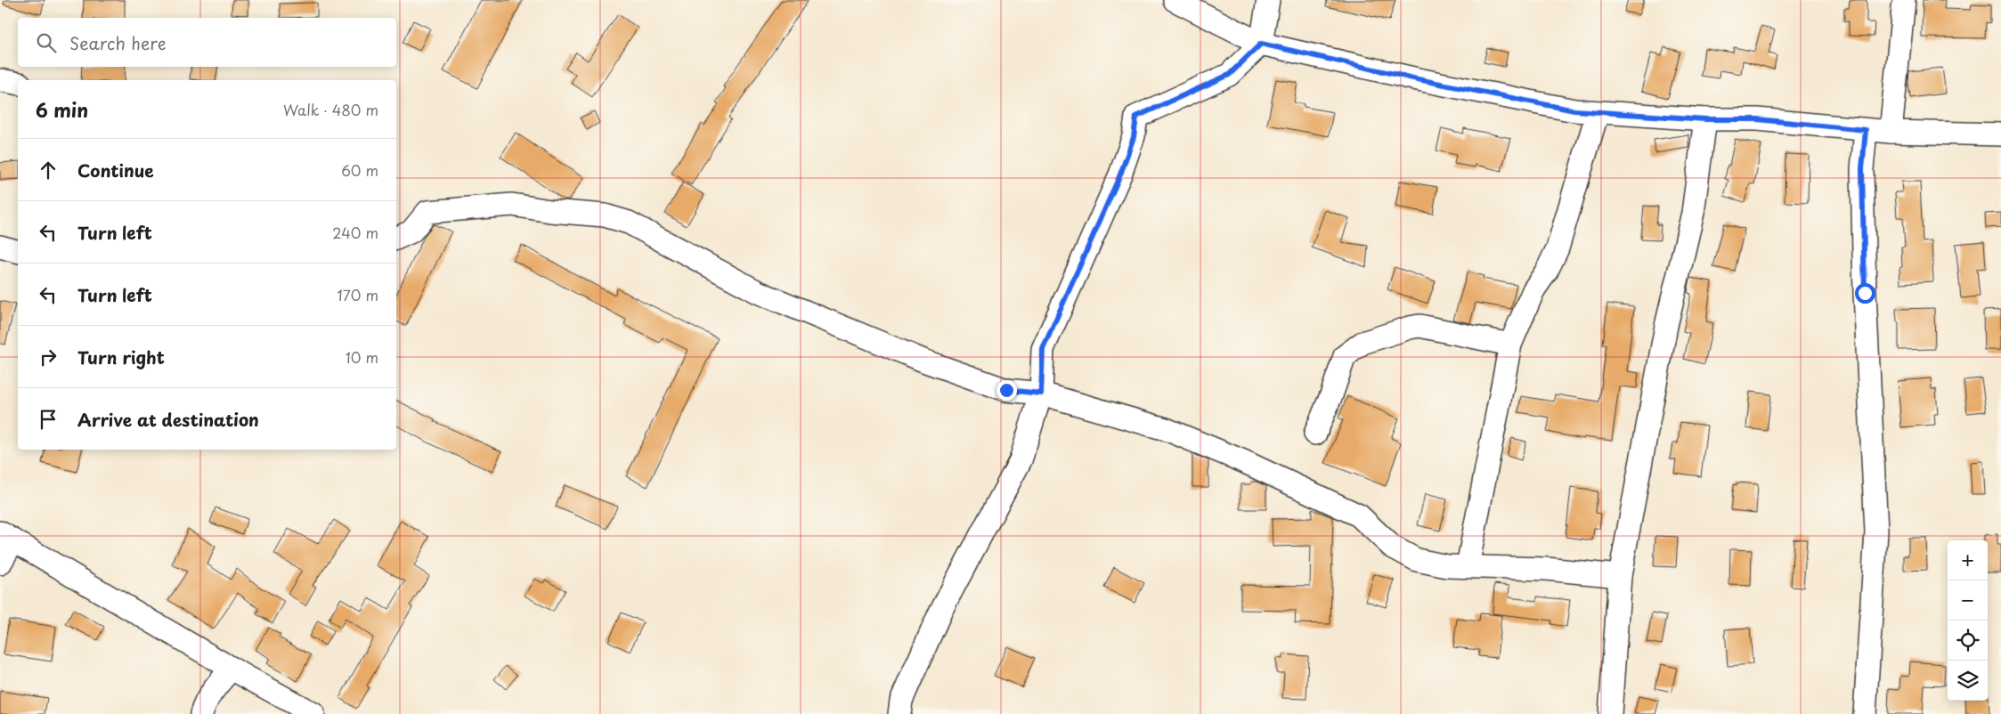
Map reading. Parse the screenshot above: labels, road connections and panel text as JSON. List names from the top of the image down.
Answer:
{
  "page": {
    "search": "Search here",
    "heading": ["6 min", "Walk · 480 m"],
    "list": [
      ["Continue", "60 m"],
      ["Turn left", "240 m"],
      ["Turn left", "170 m"],
      ["Turn right", "10 m"],
      "Arrive at destination"
    ],
    "map_buttons": ["+", "−"]
  }
}
